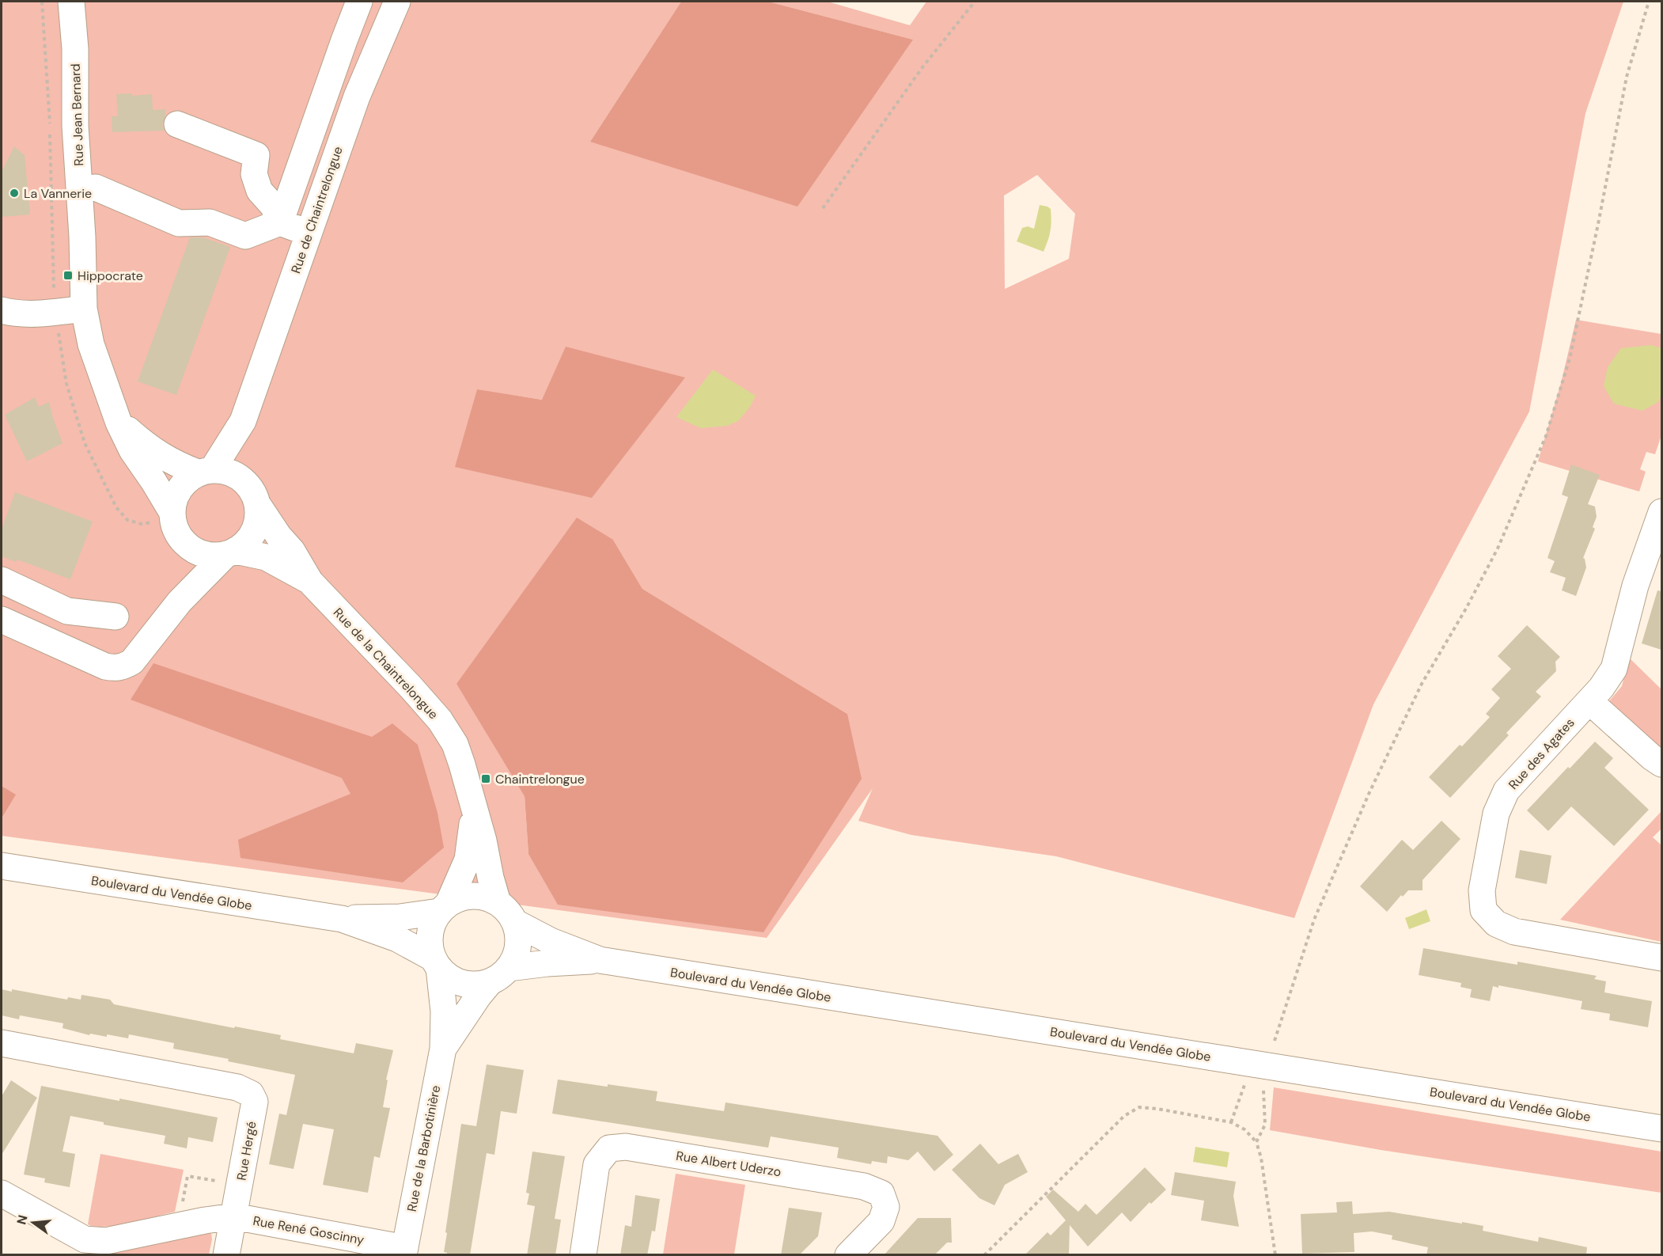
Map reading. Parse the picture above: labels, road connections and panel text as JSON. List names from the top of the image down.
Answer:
{
  "streets": {
    "street": [
      "Rue Jean Bernard",
      "Rue de Chaintrelongue",
      "Rue de la Chaintrelongue",
      "Rue des Agates",
      "Boulevard du Vendée Globe",
      "Rue de la Barbotinière",
      "Rue Hergé",
      "Rue Albert Uderzo",
      "Rue René Goscinny"
    ]
  },
  "crossings": [
    ["Rue Jean Bernard", "Rue de Chaintrelongue"],
    ["Rue Jean Bernard", "Rue de la Chaintrelongue"],
    ["Rue de Chaintrelongue", "Rue de la Chaintrelongue"],
    ["Rue de la Chaintrelongue", "Boulevard du Vendée Globe"],
    ["Rue de la Chaintrelongue", "Rue de la Barbotinière"],
    ["Boulevard du Vendée Globe", "Rue de la Barbotinière"],
    ["Rue de la Barbotinière", "Rue René Goscinny"],
    ["Rue Hergé", "Rue René Goscinny"]
  ],
  "places": {
    "other": ["La Vannerie"],
    "transit": ["Hippocrate", "Chaintrelongue"]
  },
  "north": "left"
}
